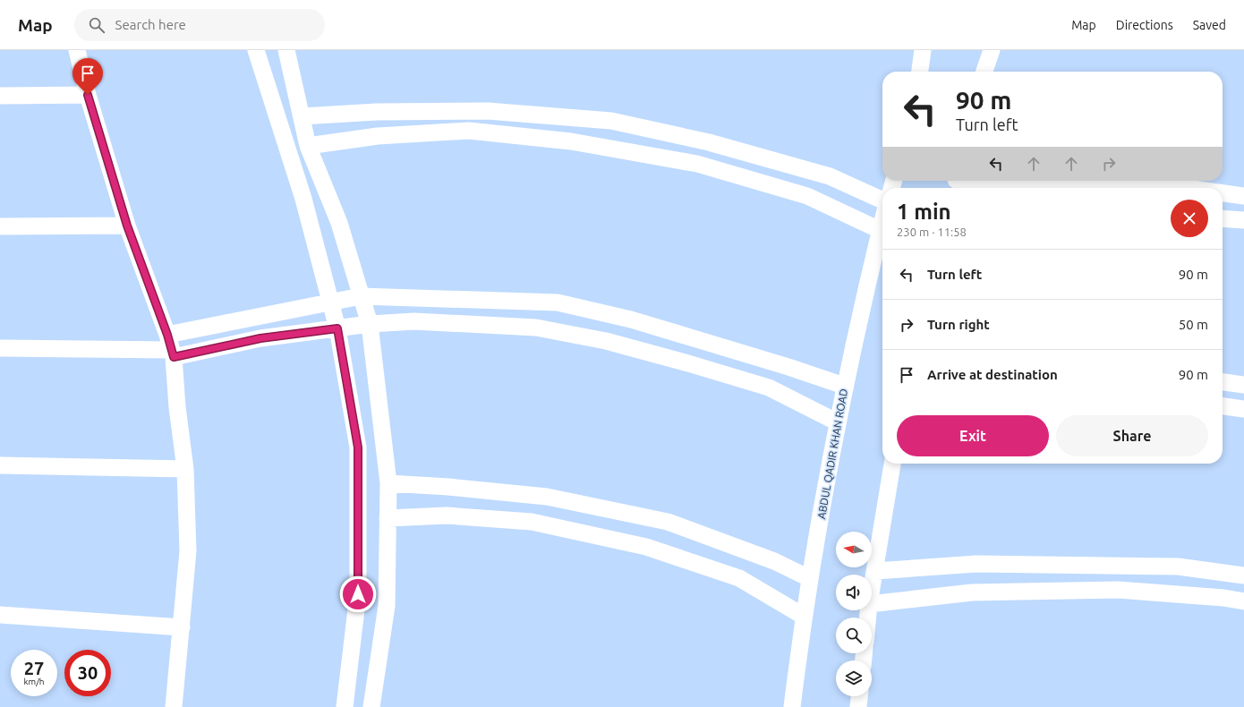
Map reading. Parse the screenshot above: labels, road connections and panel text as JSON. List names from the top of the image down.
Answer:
{
  "streets": {
    "street": ["ABDUL QADIR KHAN ROAD"]
  },
  "north": "left",
  "page": {
    "header": "Map",
    "search": "Search here",
    "nav": ["Map", "Directions", "Saved"],
    "turn": ["90 m", "Turn left"],
    "heading": ["1 min", "230 m · 11:58"],
    "list": [
      {
        "name": "Turn left",
        "value": "90 m"
      },
      {
        "name": "Turn right",
        "value": "50 m"
      },
      {
        "name": "Arrive at destination",
        "value": "90 m"
      }
    ],
    "buttons": ["Exit", "Share"],
    "speed": "27 km/h",
    "limit": "30"
  }
}
